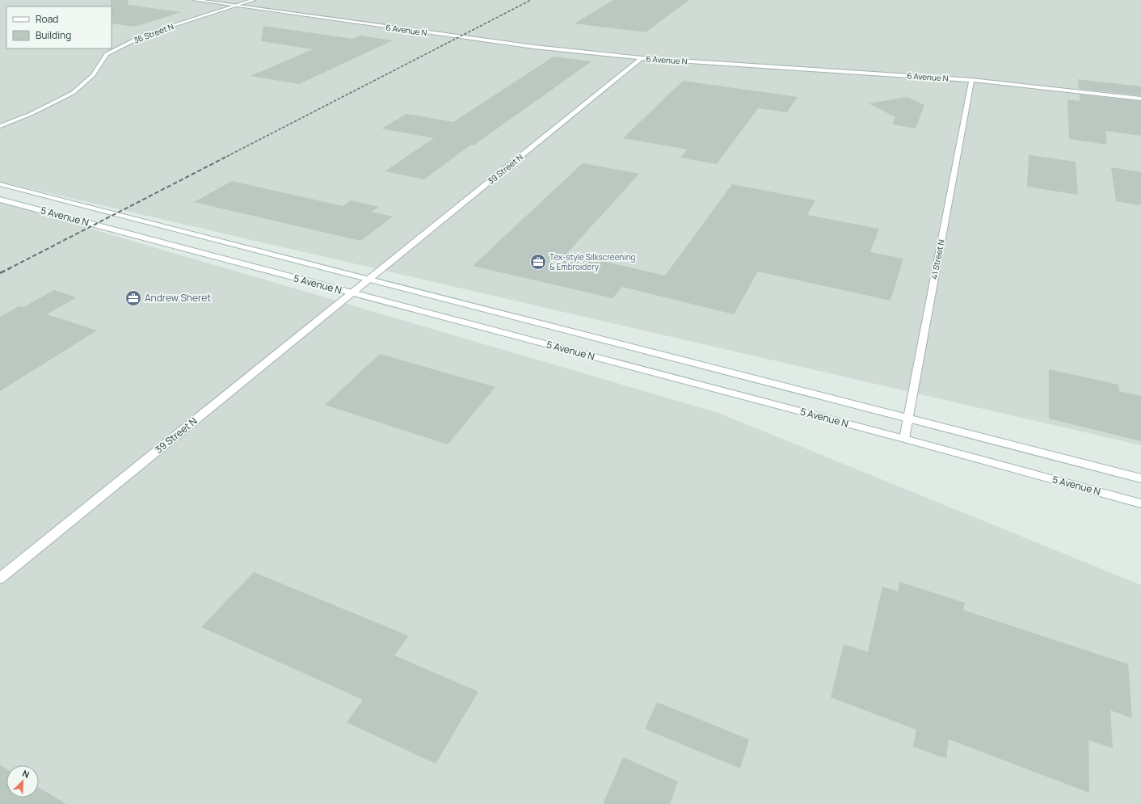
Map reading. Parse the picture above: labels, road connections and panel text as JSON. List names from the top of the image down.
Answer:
{
  "streets": {
    "street": [
      "6 Avenue N",
      "36 Street N",
      "39 Street N",
      "5 Avenue N",
      "41 Street N"
    ]
  },
  "crossings": [
    ["6 Avenue N", "36 Street N"],
    ["6 Avenue N", "39 Street N"],
    ["6 Avenue N", "41 Street N"],
    ["39 Street N", "5 Avenue N"],
    ["5 Avenue N", "41 Street N"]
  ],
  "places": {
    "office": ["Tex-style Silkscreening & Embroidery", "Andrew Sheret"]
  },
  "legend": ["Road", "Building"],
  "north": "top right"
}
